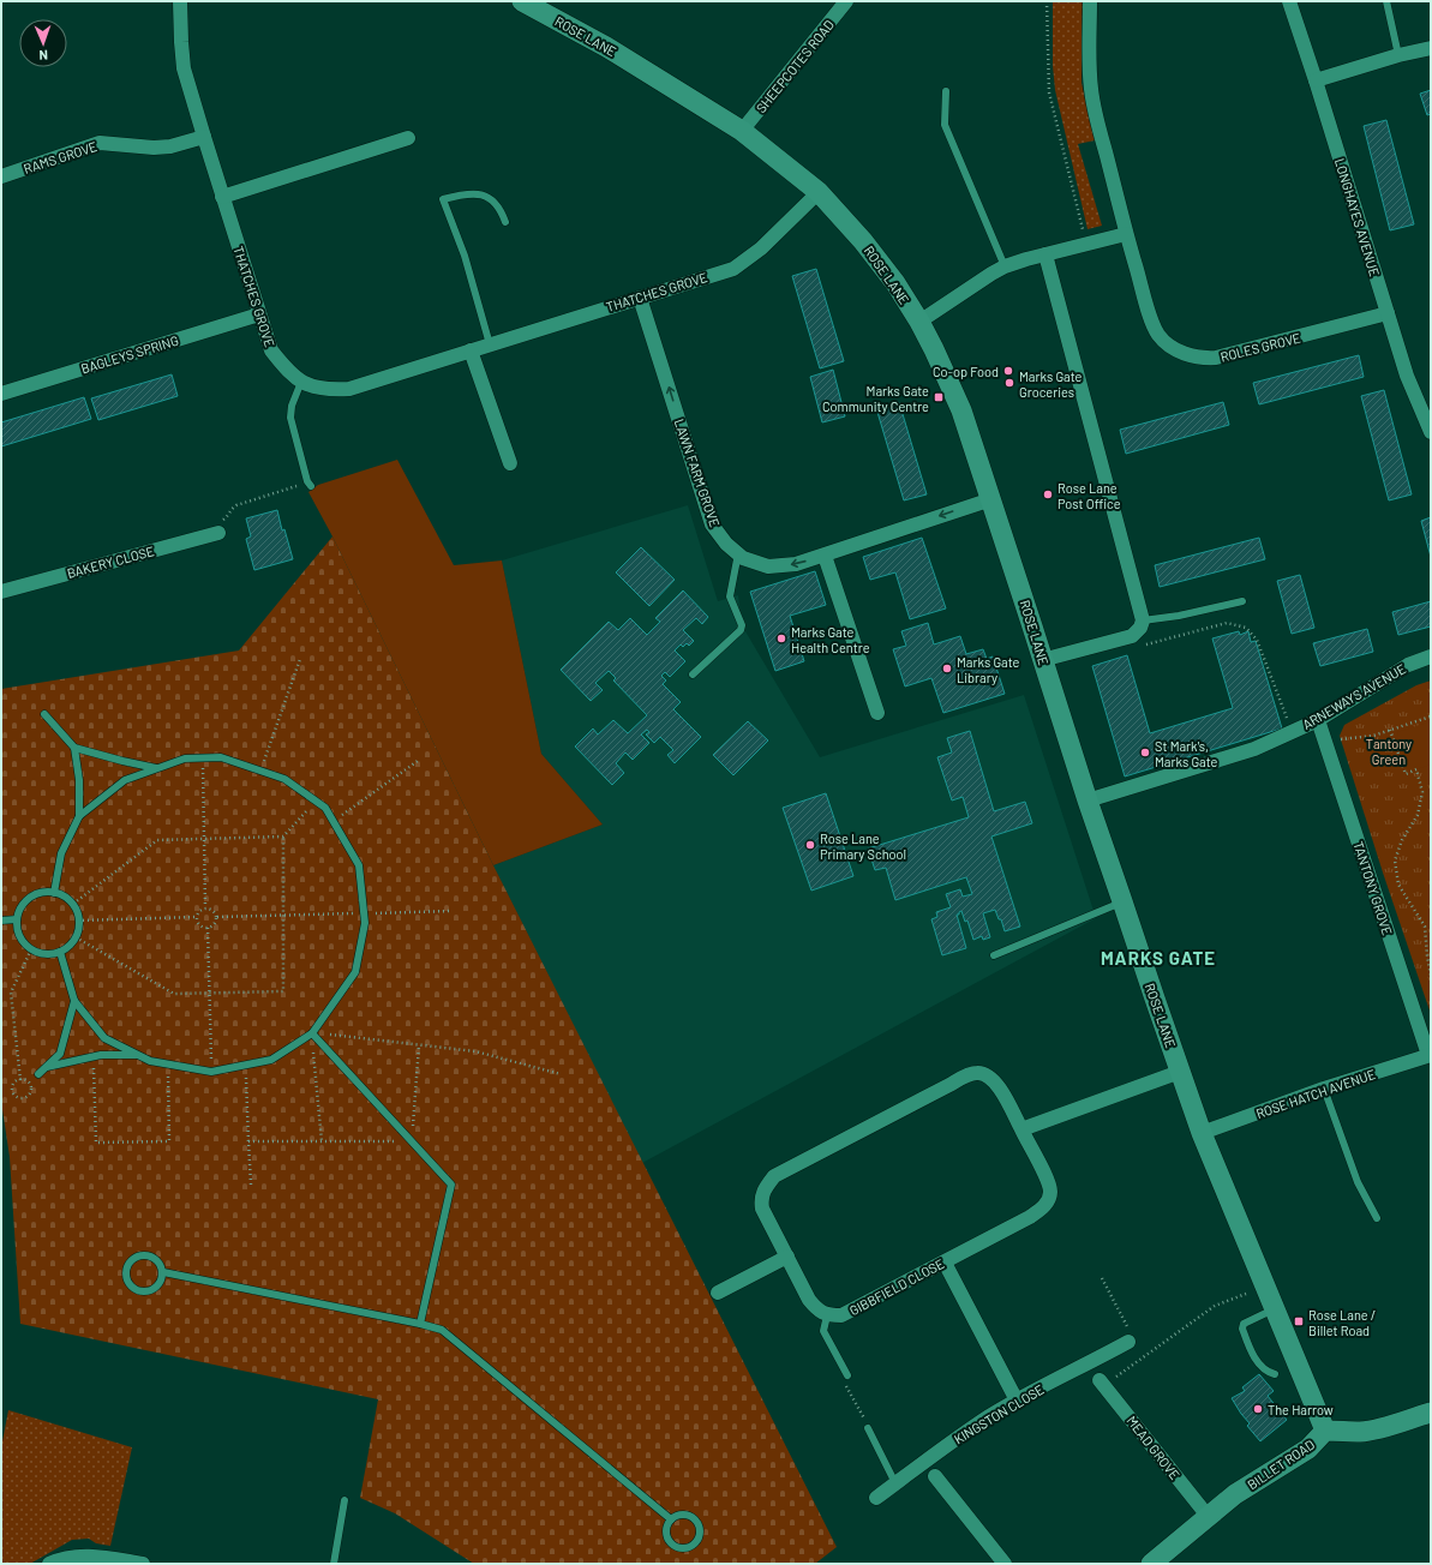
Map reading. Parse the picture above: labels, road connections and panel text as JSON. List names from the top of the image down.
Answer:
{
  "streets": {
    "street": [
      "ROSE LANE",
      "SHEEPCOTES ROAD",
      "RAMS GROVE",
      "LONGHAYES AVENUE",
      "THATCHES GROVE",
      "ROLES GROVE",
      "BAGLEYS SPRING",
      "LAWN FARM GROVE",
      "BAKERY CLOSE",
      "ARNEWAYS AVENUE",
      "TANTONY GROVE",
      "ROSE HATCH AVENUE",
      "GIBBFIELD CLOSE",
      "KINGSTON CLOSE",
      "MEAD GROVE",
      "BILLET ROAD"
    ]
  },
  "crossings": [
    ["ROSE LANE", "SHEEPCOTES ROAD"],
    ["ROSE LANE", "THATCHES GROVE"],
    ["ROSE LANE", "LAWN FARM GROVE"],
    ["ROSE LANE", "ARNEWAYS AVENUE"],
    ["ROSE LANE", "ROSE HATCH AVENUE"],
    ["ROSE LANE", "BILLET ROAD"],
    ["RAMS GROVE", "THATCHES GROVE"],
    ["LONGHAYES AVENUE", "ROLES GROVE"],
    ["THATCHES GROVE", "BAGLEYS SPRING"],
    ["THATCHES GROVE", "LAWN FARM GROVE"],
    ["ARNEWAYS AVENUE", "TANTONY GROVE"],
    ["TANTONY GROVE", "ROSE HATCH AVENUE"],
    ["MEAD GROVE", "BILLET ROAD"]
  ],
  "districts": ["MARKS GATE"],
  "parks": ["Tantony Green"],
  "places": {
    "other": [
      "Co-op Food",
      "Marks Gate Groceries",
      "Rose Lane Post Office",
      "Marks Gate Health Centre",
      "Marks Gate Library",
      "St Mark's, Marks Gate",
      "Rose Lane Primary School",
      "The Harrow"
    ],
    "transit": ["Marks Gate Community Centre", "Rose Lane / Billet Road"]
  },
  "north": "bottom"
}
